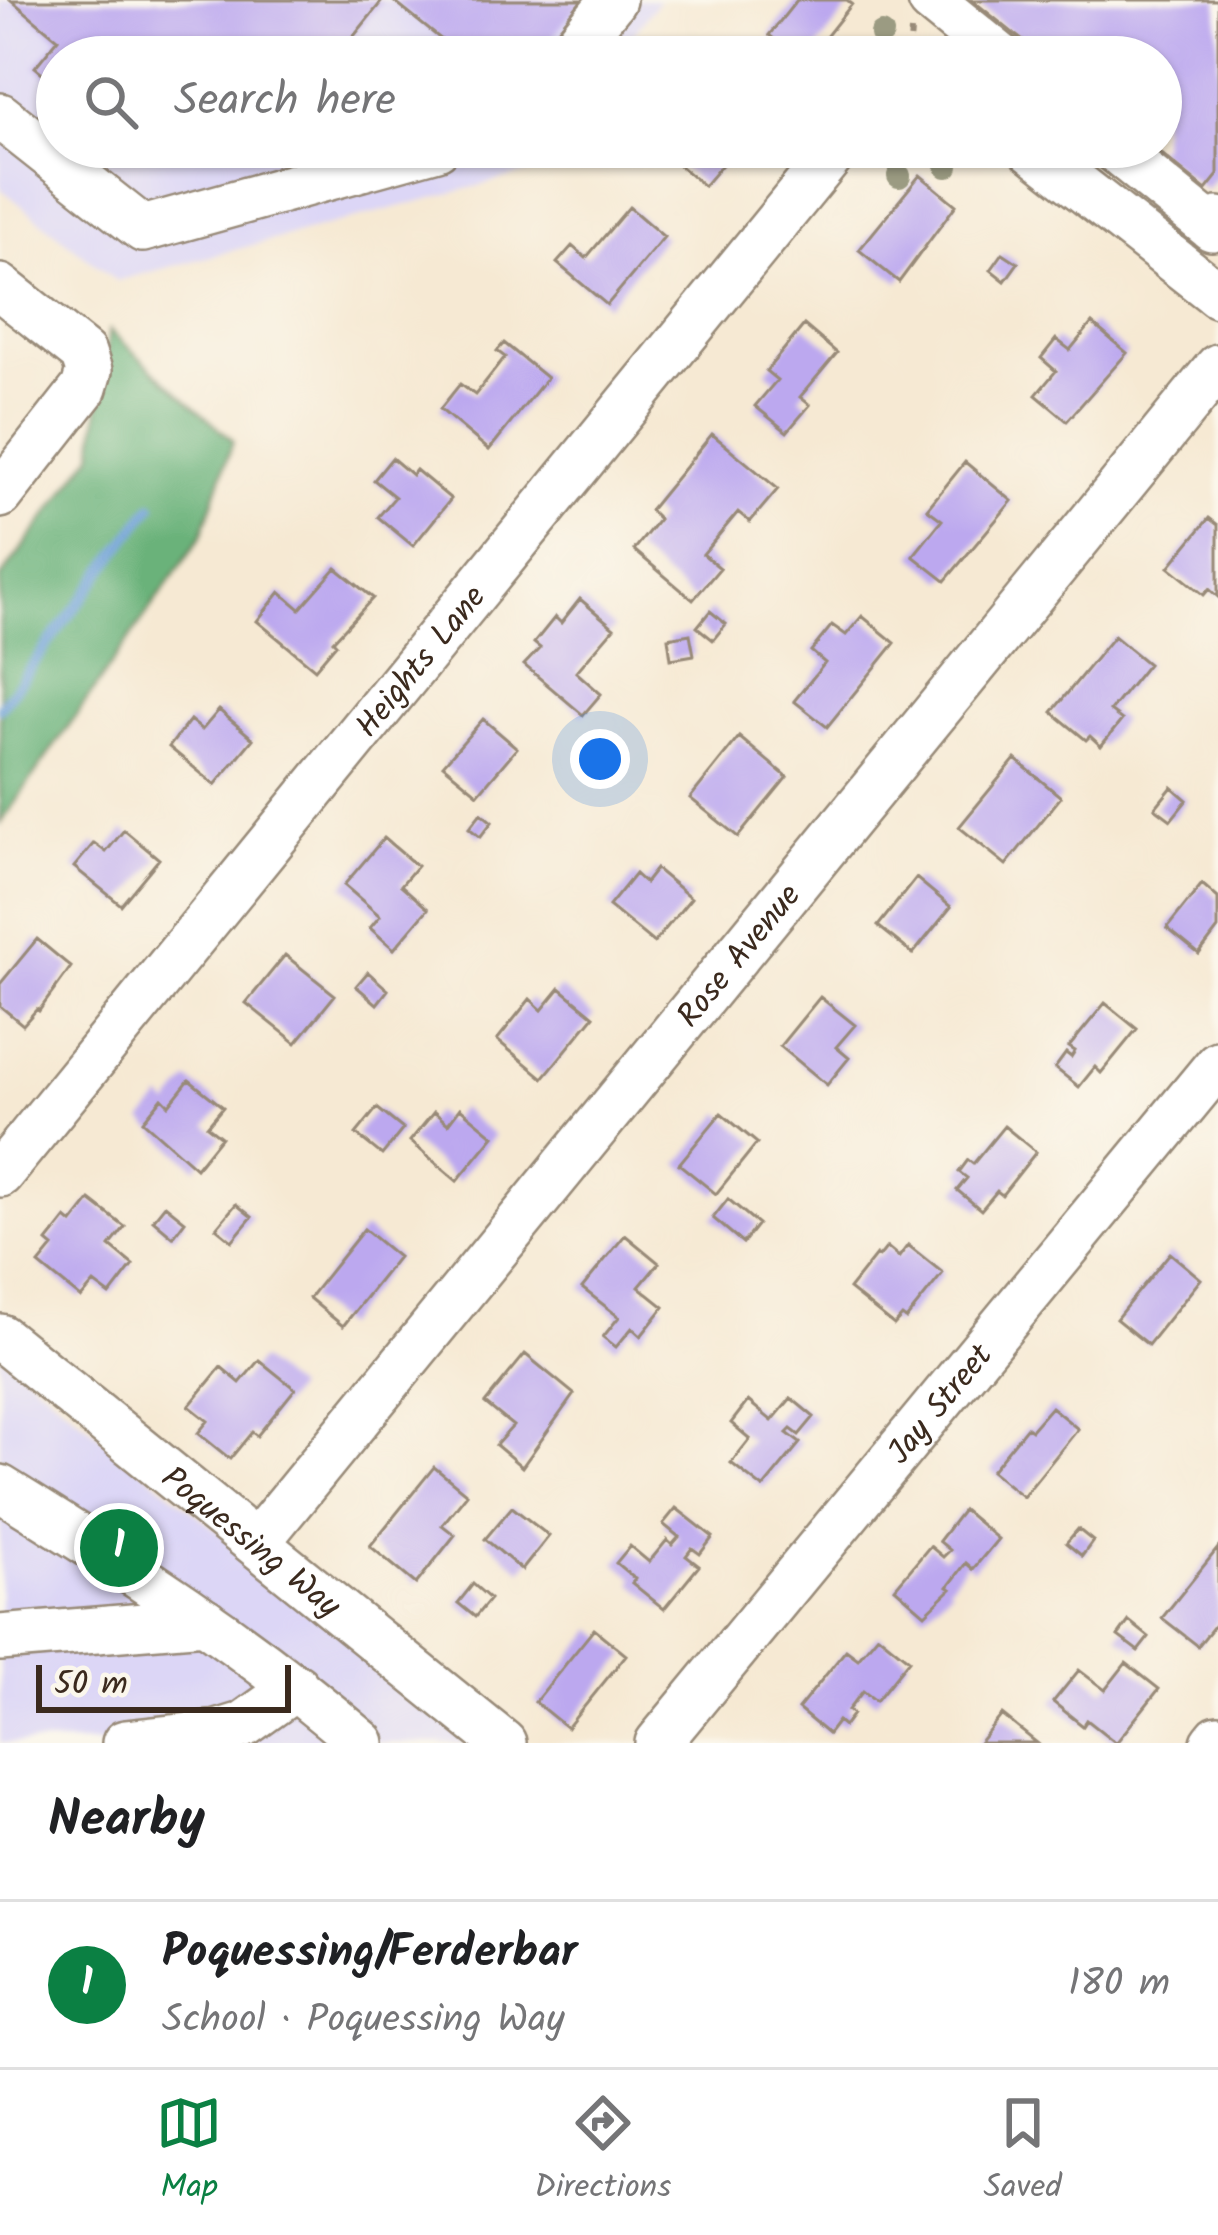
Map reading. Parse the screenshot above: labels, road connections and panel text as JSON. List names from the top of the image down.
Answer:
{
  "streets": {
    "street": [
      "Heights Lane",
      "Rose Avenue",
      "Jay Street",
      "Poquessing Way"
    ]
  },
  "crossings": [
    ["Rose Avenue", "Poquessing Way"]
  ],
  "scale_bar": "50 m",
  "page": {
    "search": "Search here",
    "pins": "1",
    "scale": "50 m",
    "heading": "Nearby",
    "list": [
      {
        "mark": "1",
        "name": "Poquessing/Ferderbar",
        "note": "School · Poquessing Way",
        "value": "180 m"
      }
    ],
    "nav": ["Map", "Directions", "Saved"]
  }
}
